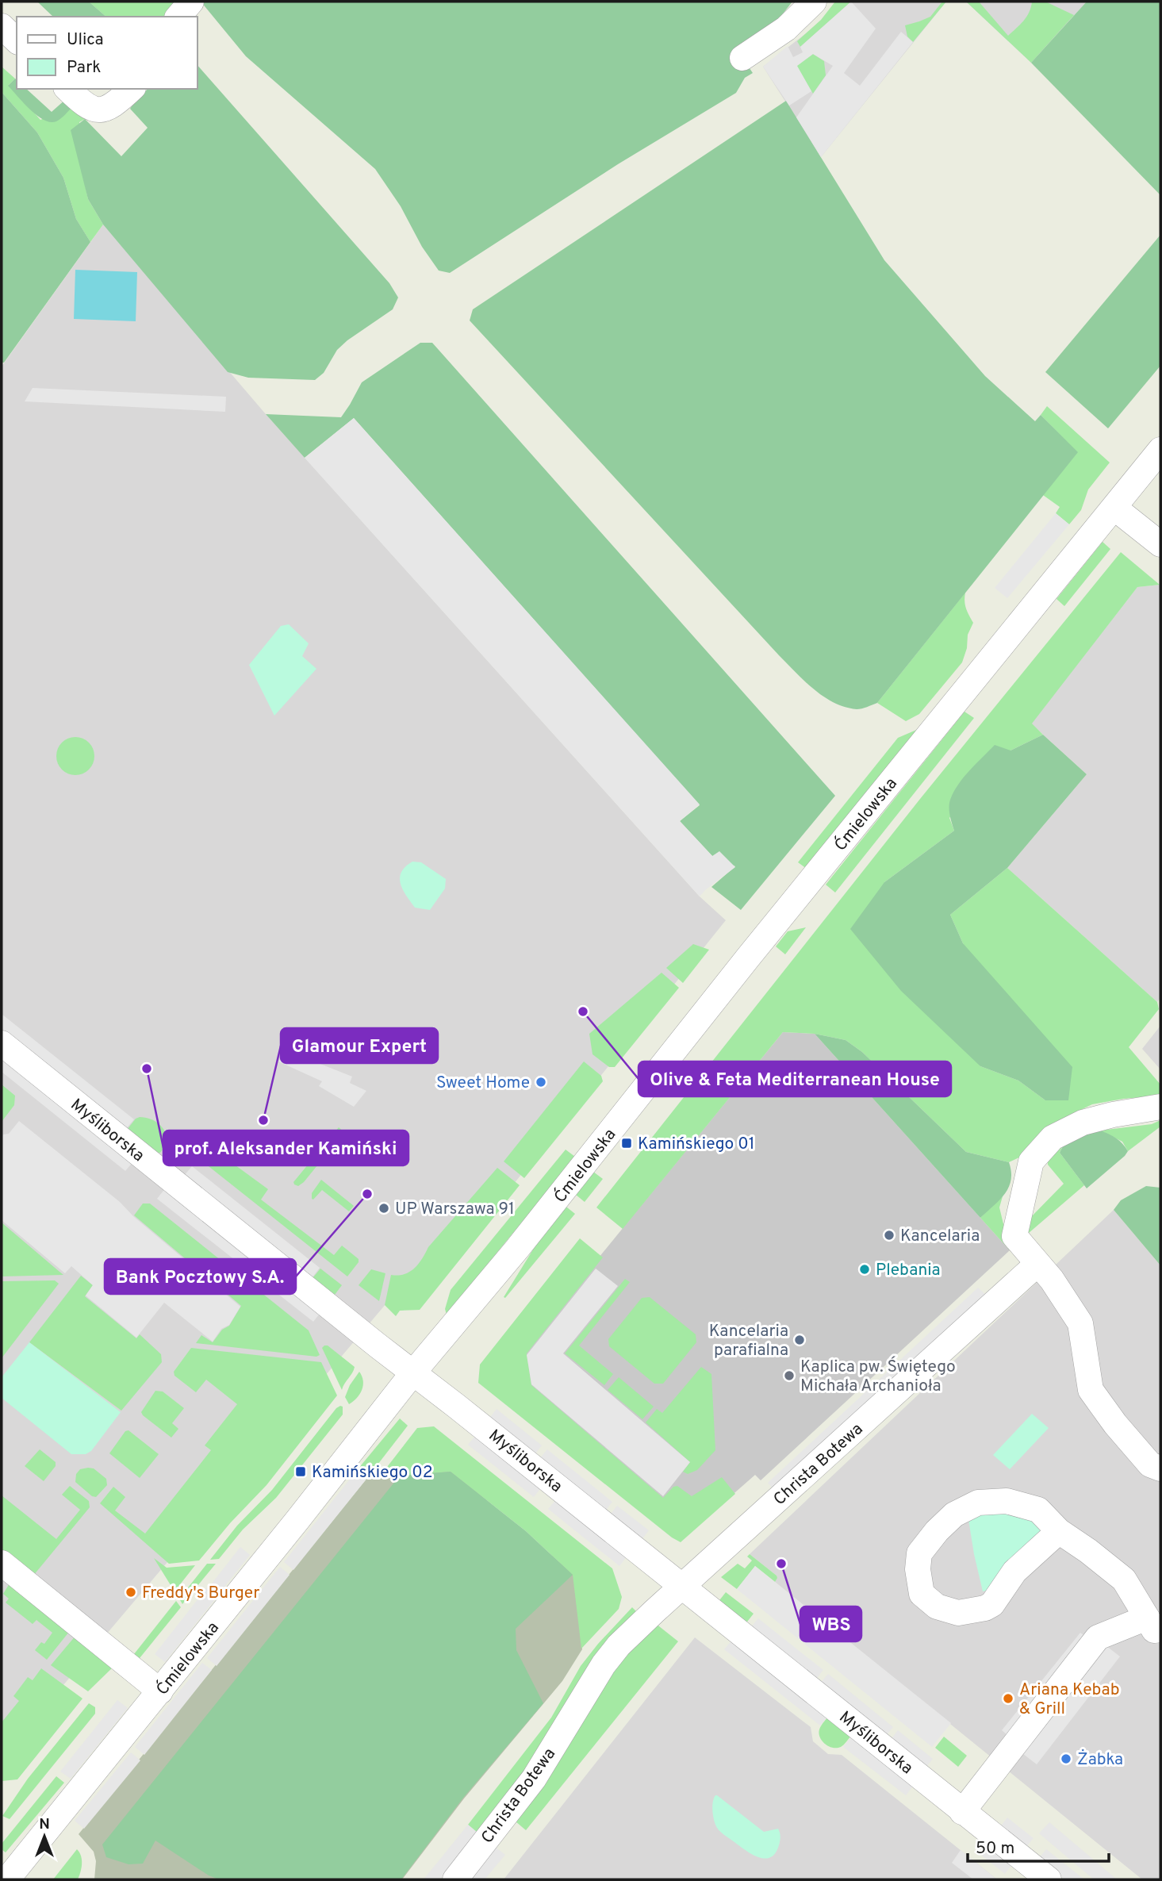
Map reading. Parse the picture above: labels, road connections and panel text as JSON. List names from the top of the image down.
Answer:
{
  "streets": {
    "street": ["Ćmielowska", "Myśliborska", "Christa Botewa"]
  },
  "crossings": [
    ["Ćmielowska", "Myśliborska"],
    ["Myśliborska", "Christa Botewa"]
  ],
  "places": {
    "other": [
      "Olive & Feta Mediterranean House",
      "prof. Aleksander Kamiński",
      "Sweet Home",
      "Glamour Expert",
      "Bank Pocztowy S.A.",
      "UP Warszawa 91",
      "Kancelaria",
      "Plebania",
      "Kancelaria parafialna",
      "Kaplica pw. Świętego Michała Archanioła",
      "WBS",
      "Freddy's Burger",
      "Ariana Kebab & Grill",
      "Żabka"
    ],
    "transit": ["Kamińskiego 01", "Kamińskiego 02"]
  },
  "legend": ["Ulica", "Park"],
  "scale_bar": "50 m",
  "north": "top"
}
